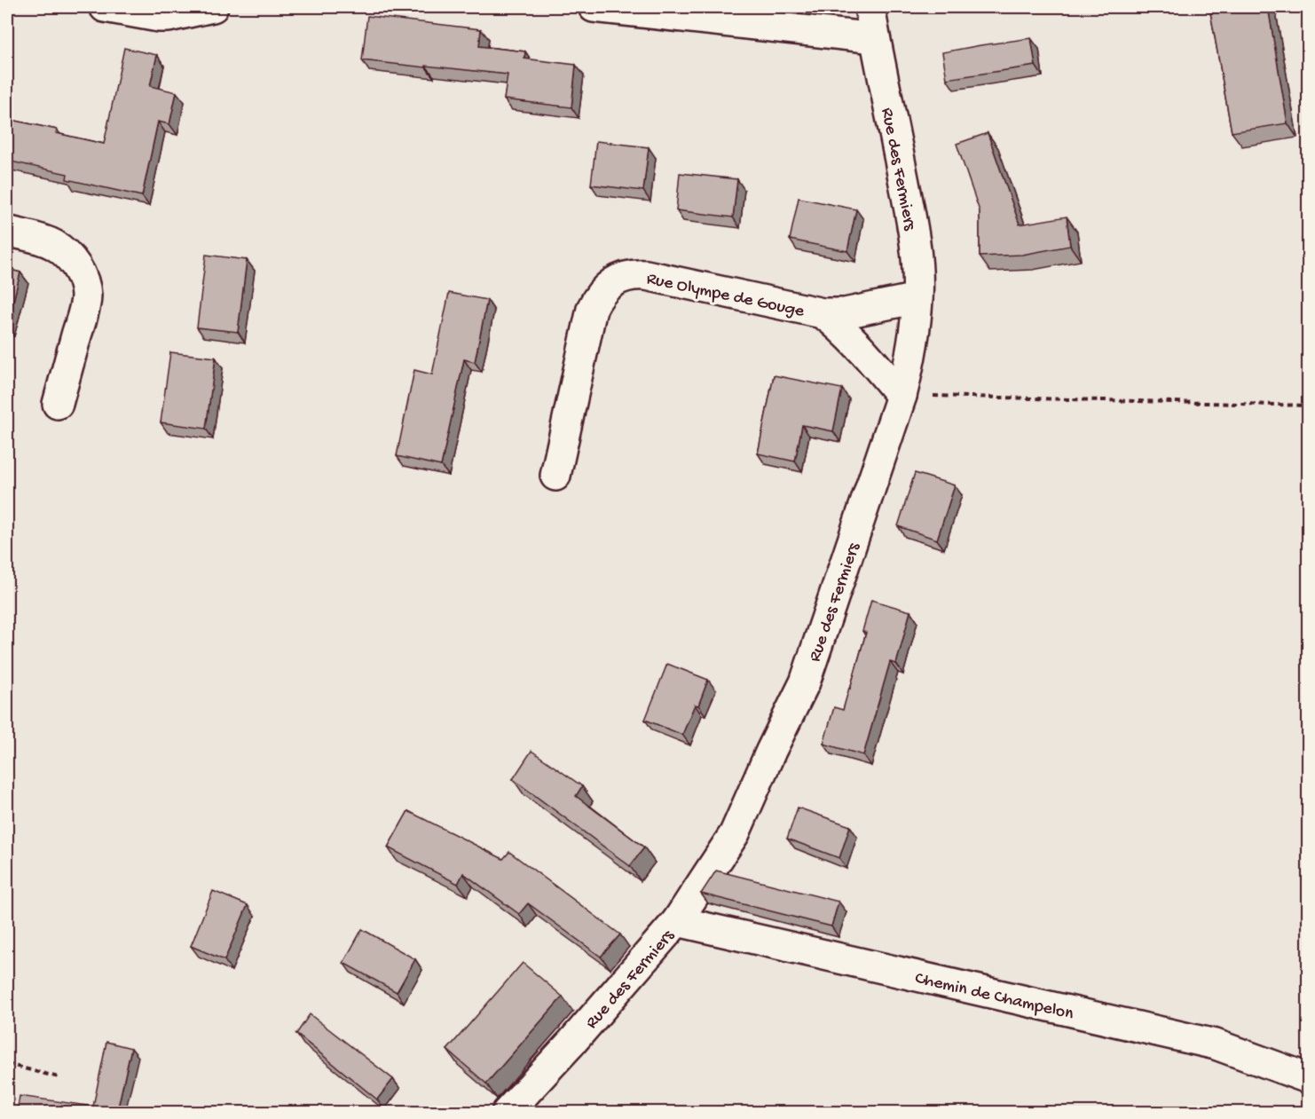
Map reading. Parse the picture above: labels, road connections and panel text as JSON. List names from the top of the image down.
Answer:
{
  "streets": {
    "street": ["Rue des Fermiers", "Rue Olympe de Gouge", "Chemin de Champelon"]
  },
  "crossings": [
    ["Rue des Fermiers", "Rue Olympe de Gouge"],
    ["Rue des Fermiers", "Chemin de Champelon"]
  ]
}
